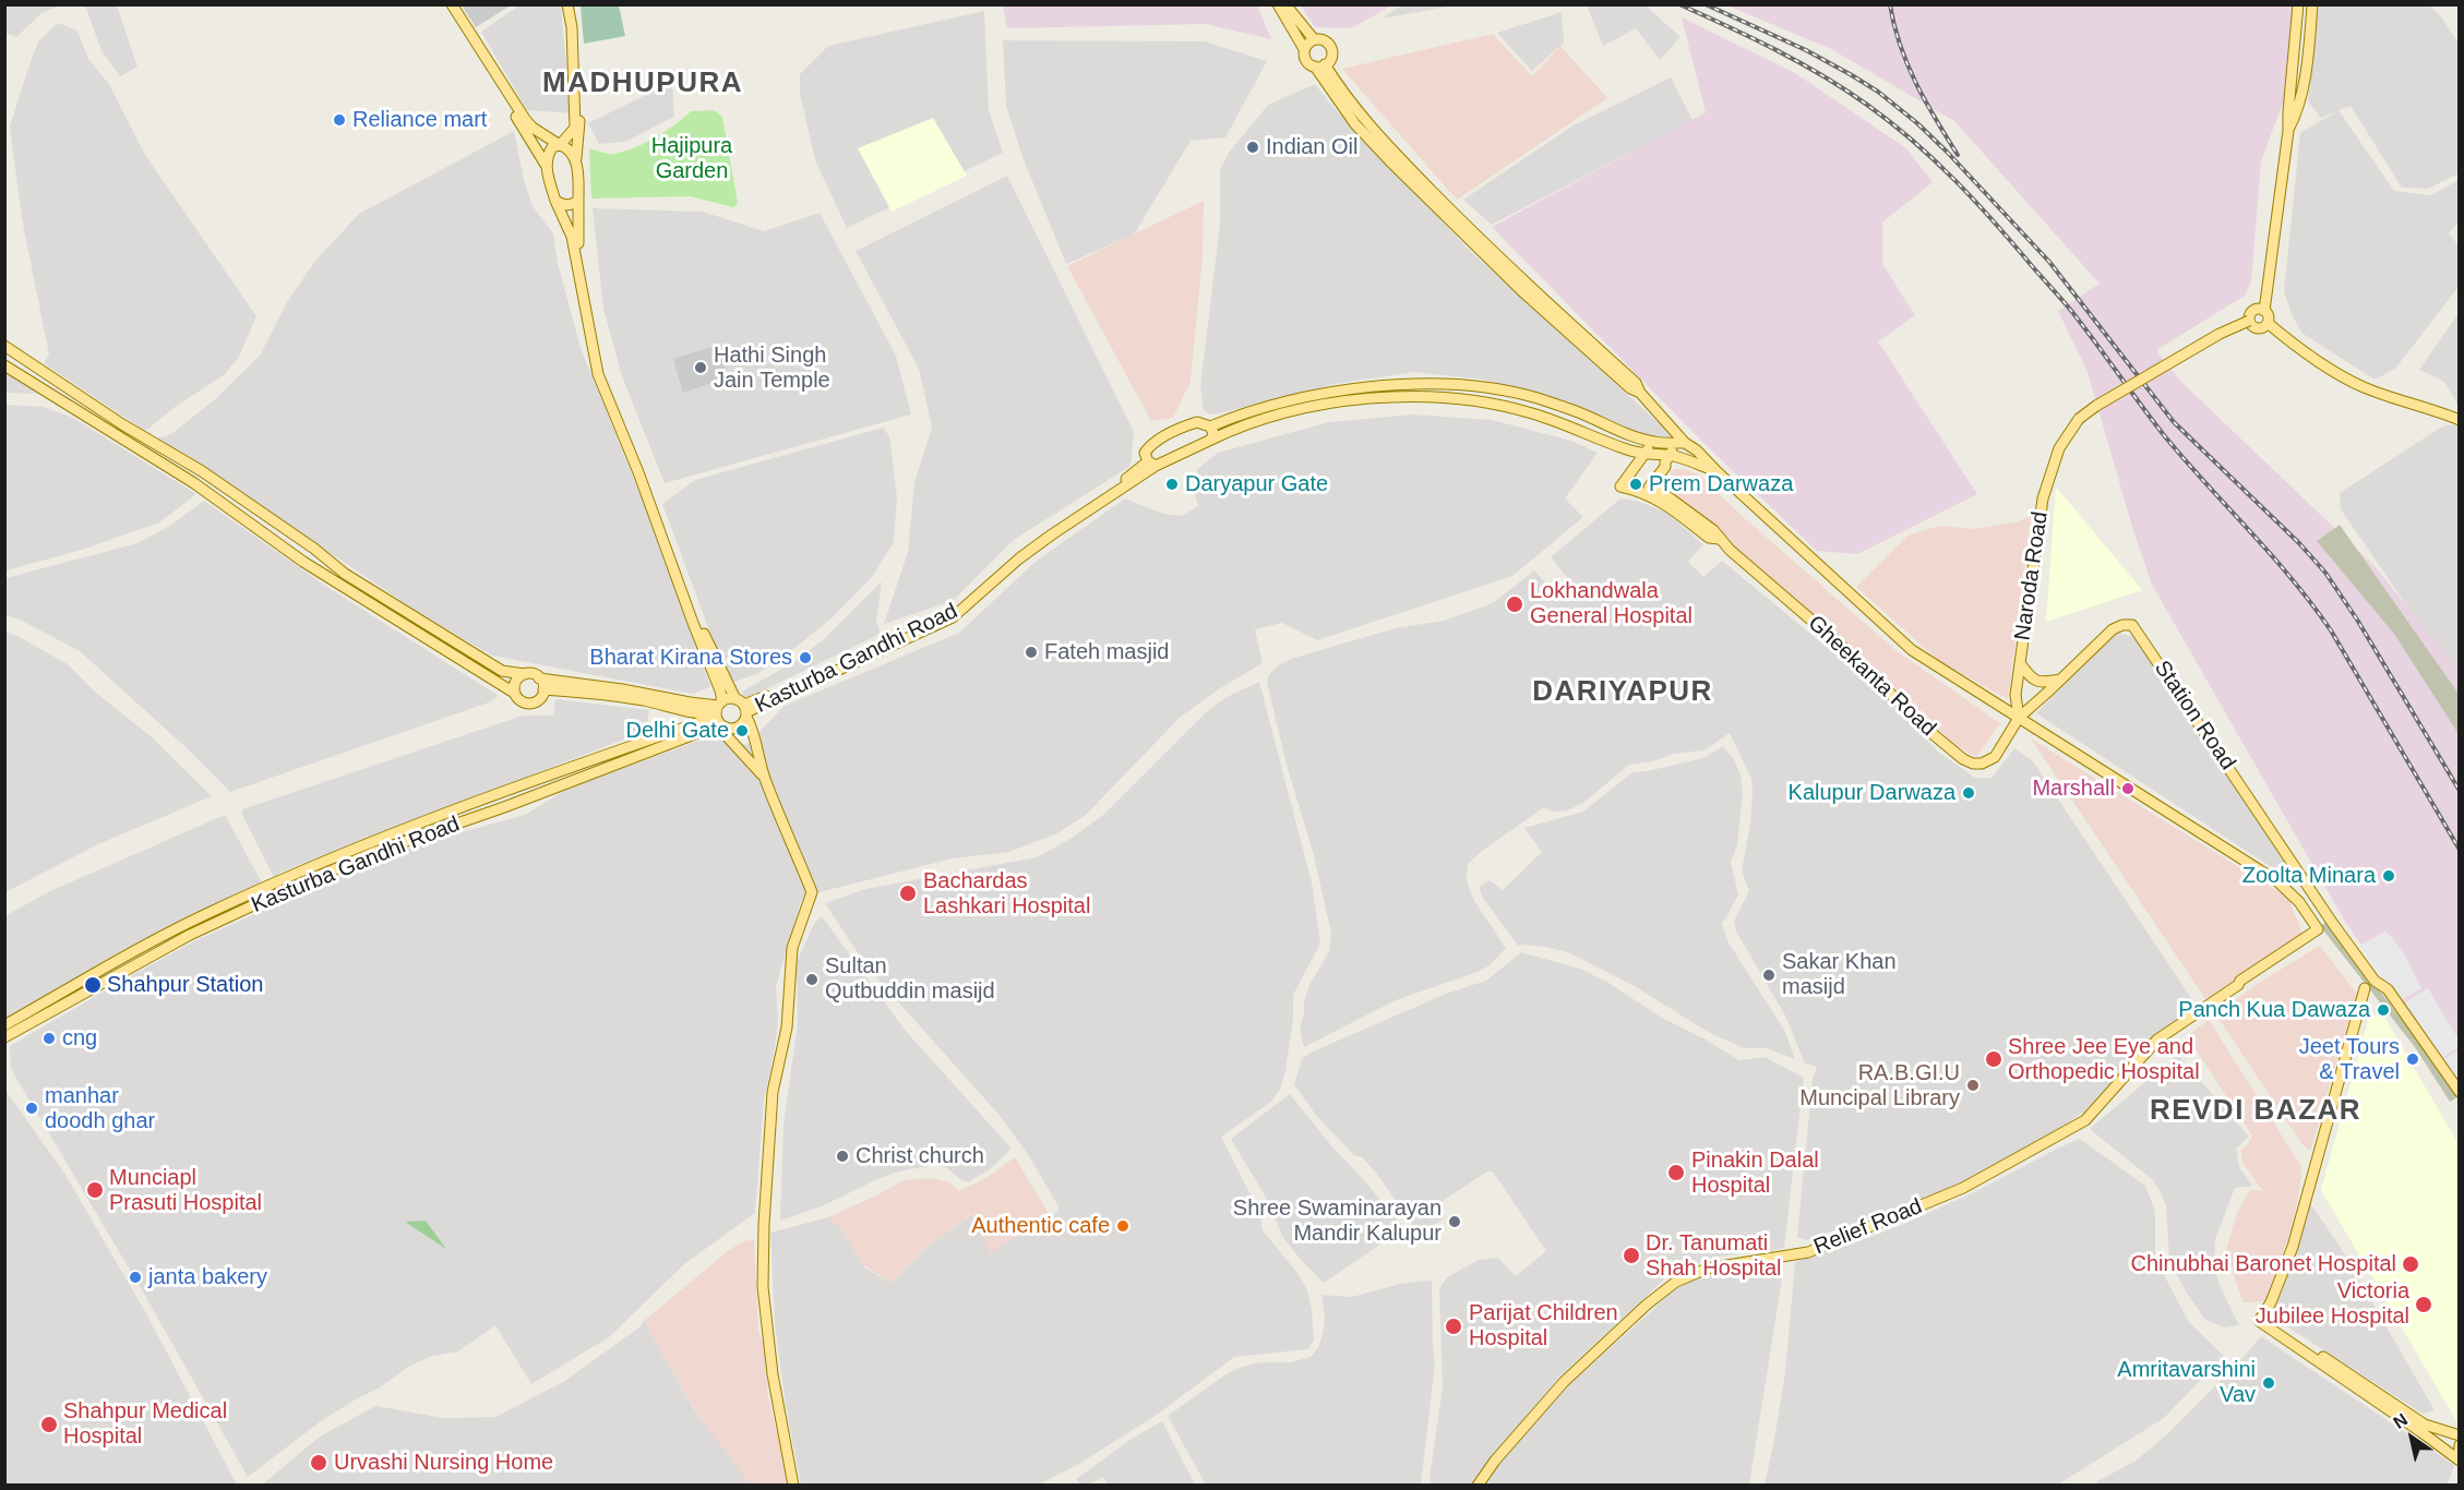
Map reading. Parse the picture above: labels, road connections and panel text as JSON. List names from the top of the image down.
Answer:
{
  "streets": {
    "main road": [
      "Naroda Road",
      "Kasturba Gandhi Road",
      "Gheekanta Road",
      "Station Road",
      "Relief Road"
    ]
  },
  "crossings": [
    ["Naroda Road", "Gheekanta Road"],
    ["Naroda Road", "Station Road"],
    ["Gheekanta Road", "Station Road"]
  ],
  "districts": ["MADHUPURA", "DARIYAPUR", "REVDI BAZAR"],
  "parks": ["Hajipura Garden"],
  "places": [
    "Reliance mart",
    "Indian Oil",
    "Hathi Singh Jain Temple",
    "Daryapur Gate",
    "Prem Darwaza",
    "Lokhandwala General Hospital",
    "Fateh masjid",
    "Bharat Kirana Stores",
    "Delhi Gate",
    "Marshall",
    "Kalupur Darwaza",
    "Zoolta Minara",
    "Bachardas Lashkari Hospital",
    "Sakar Khan masijd",
    "Sultan Qutbuddin masijd",
    "Shahpur Station",
    "Panch Kua Dawaza",
    "cng",
    "Shree Jee Eye and Orthopedic Hospital",
    "Jeet Tours & Travel",
    "RA.B.GI.U Muncipal Library",
    "manhar doodh ghar",
    "Christ church",
    "Pinakin Dalal Hospital",
    "Munciapl Prasuti Hospital",
    "Shree Swaminarayan Mandir Kalupur",
    "Authentic cafe",
    "Dr. Tanumati Shah Hospital",
    "Chinubhai Baronet Hospital",
    "janta bakery",
    "Victoria Jubilee Hospital",
    "Parijat Children Hospital",
    "Amritavarshini Vav",
    "Shahpur Medical Hospital",
    "Urvashi Nursing Home"
  ],
  "north": "top left"
}
